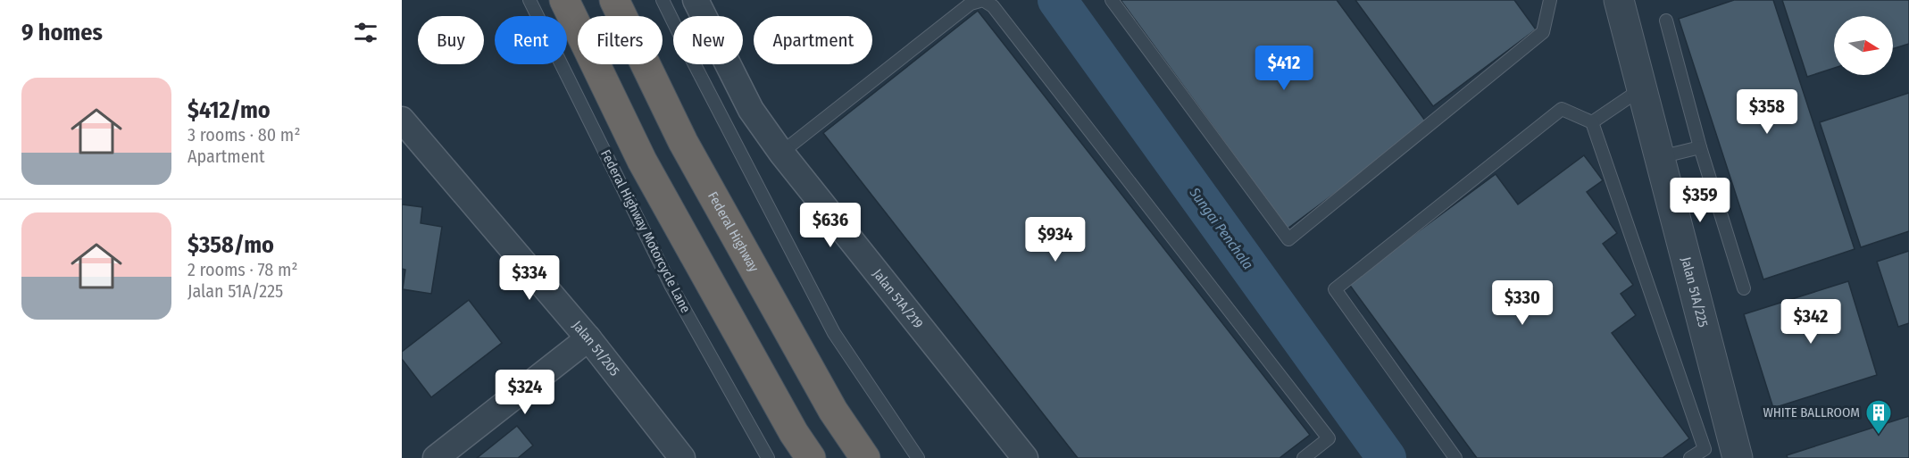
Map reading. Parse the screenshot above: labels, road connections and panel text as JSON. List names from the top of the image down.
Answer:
{
  "streets": {
    "highway": ["Federal Highway"],
    "street": ["Jalan 51A/225", "Jalan 51A/219", "Jalan 51/205"],
    "lane": ["Federal Highway Motorcycle Lane"]
  },
  "water": ["Sungai Penchala"],
  "places": {
    "building": ["WHITE BALLROOM"]
  },
  "north": "right",
  "page": {
    "heading": "9 homes",
    "chip": [
      "Buy",
      "Rent",
      "Filters",
      "New",
      "Apartment"
    ],
    "price": [
      "$412",
      "$358",
      "$359",
      "$636",
      "$934",
      "$334",
      "$330",
      "$342",
      "$324"
    ],
    "list": [
      {
        "name": "$412/mo",
        "note": "3 rooms · 80 m² · Apartment"
      },
      {
        "name": "$358/mo",
        "note": "2 rooms · 78 m² · Jalan 51A/225"
      }
    ]
  }
}
